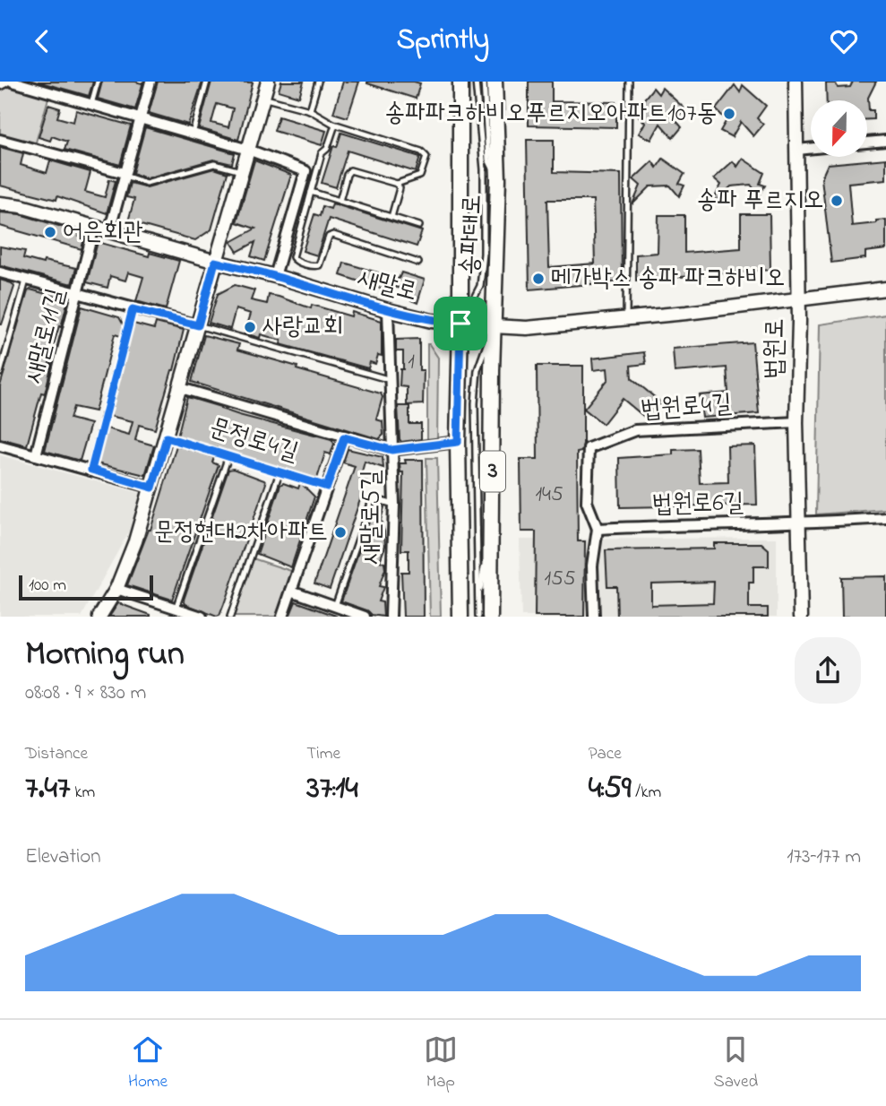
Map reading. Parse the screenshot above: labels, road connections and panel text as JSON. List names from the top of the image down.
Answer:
{
  "streets": {
    "main road": ["송파대로", "3"],
    "street": [
      "새말로",
      "새말로11길",
      "법원로",
      "법원로4길",
      "법원로6길",
      "새말로5길"
    ],
    "lane": ["문정로4길"]
  },
  "crossings": [
    ["송파대로", "새말로"],
    ["새말로", "새말로11길"],
    ["새말로", "법원로"],
    ["새말로", "새말로5길"],
    ["법원로", "법원로4길"],
    ["법원로", "법원로6길"],
    ["법원로4길", "법원로6길"]
  ],
  "places": [
    "송파파크하비오푸르지오아파트107동",
    "송파 푸르지오",
    "어은회관",
    "메가박스 송파 파크하비오",
    "사랑교회",
    "문정현대2차아파트"
  ],
  "house_numbers": ["1", "145", "155"],
  "scale_bar": "100 m",
  "north": "bottom",
  "page": {
    "header": "Sprintly",
    "scale": "100 m",
    "heading": ["Morning run", "08:08 · 9 × 830 m"],
    "stats": [
      ["Distance", "7.47 km"],
      ["Time", "37:14"],
      ["Pace", "4:59 /km"]
    ],
    "chart": ["Elevation", "173–177 m"],
    "tabs": ["Home", "Map", "Saved"]
  }
}
